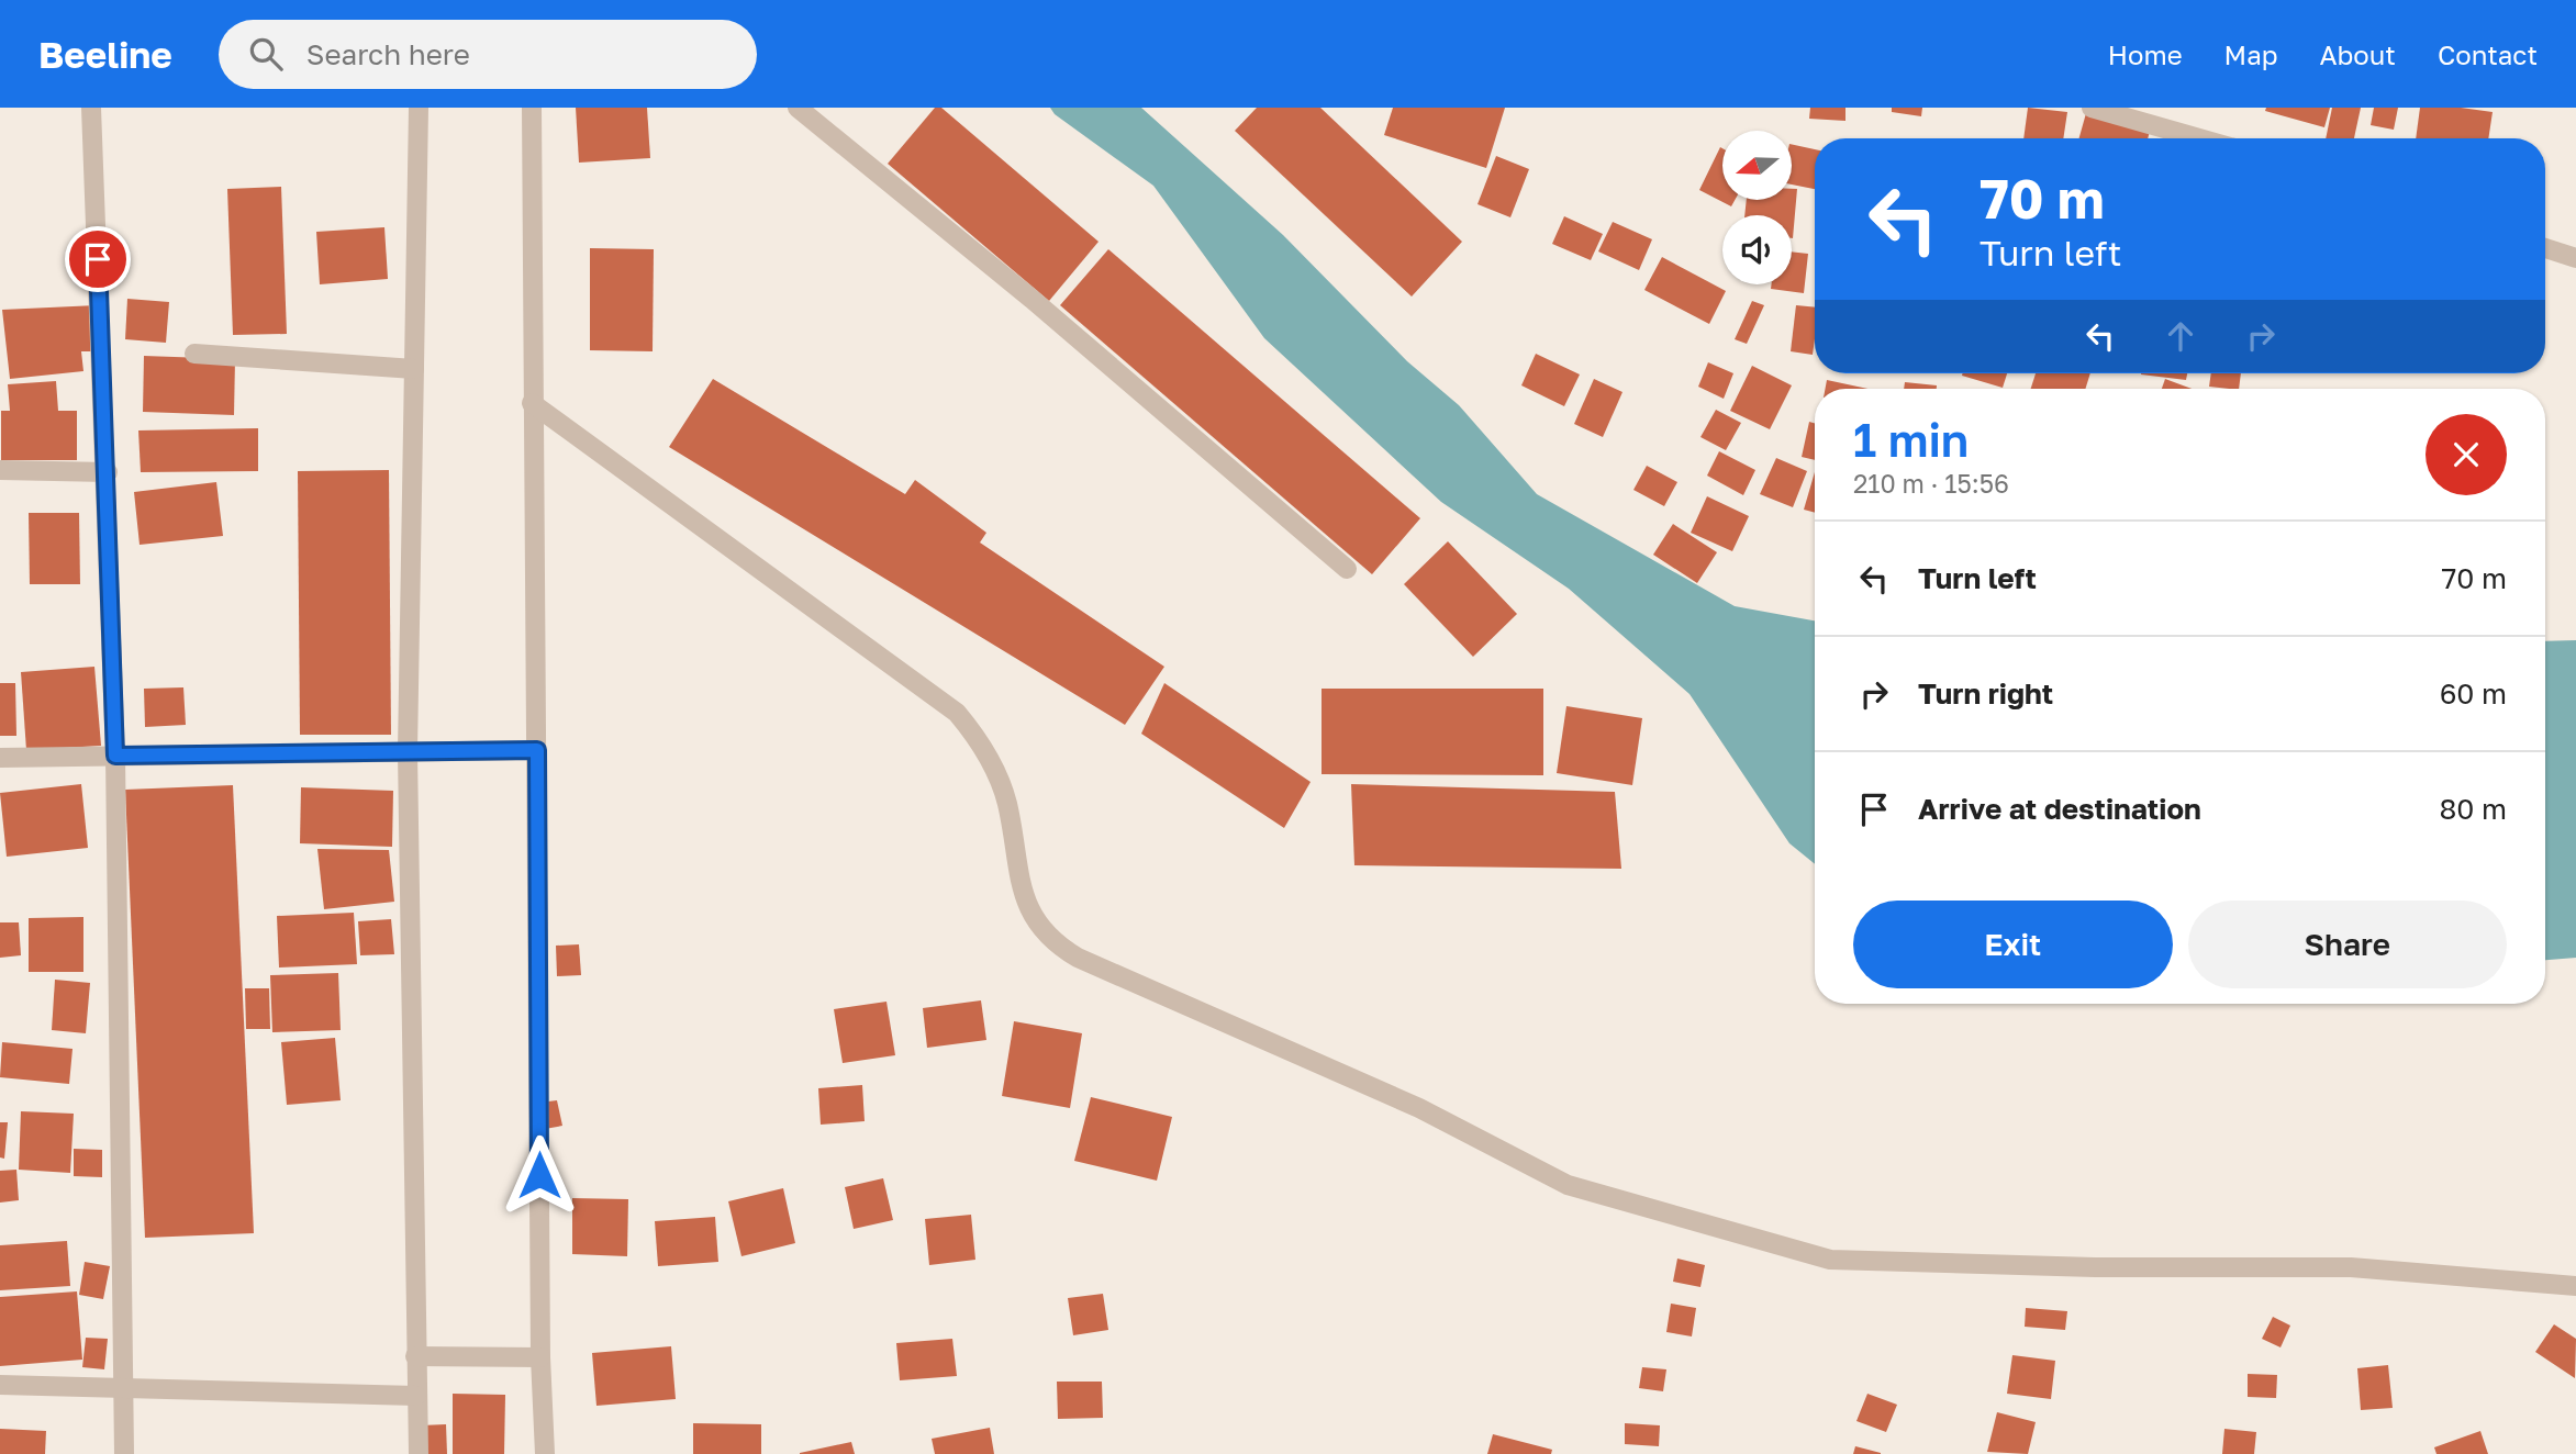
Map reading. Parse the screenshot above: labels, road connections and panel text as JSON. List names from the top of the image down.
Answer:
{
  "north": "left",
  "page": {
    "header": "Beeline",
    "search": "Search here",
    "nav": [
      "Home",
      "Map",
      "About",
      "Contact"
    ],
    "turn": ["70 m", "Turn left"],
    "heading": ["1 min", "210 m · 15:56"],
    "list": [
      {
        "name": "Turn left",
        "value": "70 m"
      },
      {
        "name": "Turn right",
        "value": "60 m"
      },
      {
        "name": "Arrive at destination",
        "value": "80 m"
      }
    ],
    "buttons": ["Exit", "Share"]
  }
}
